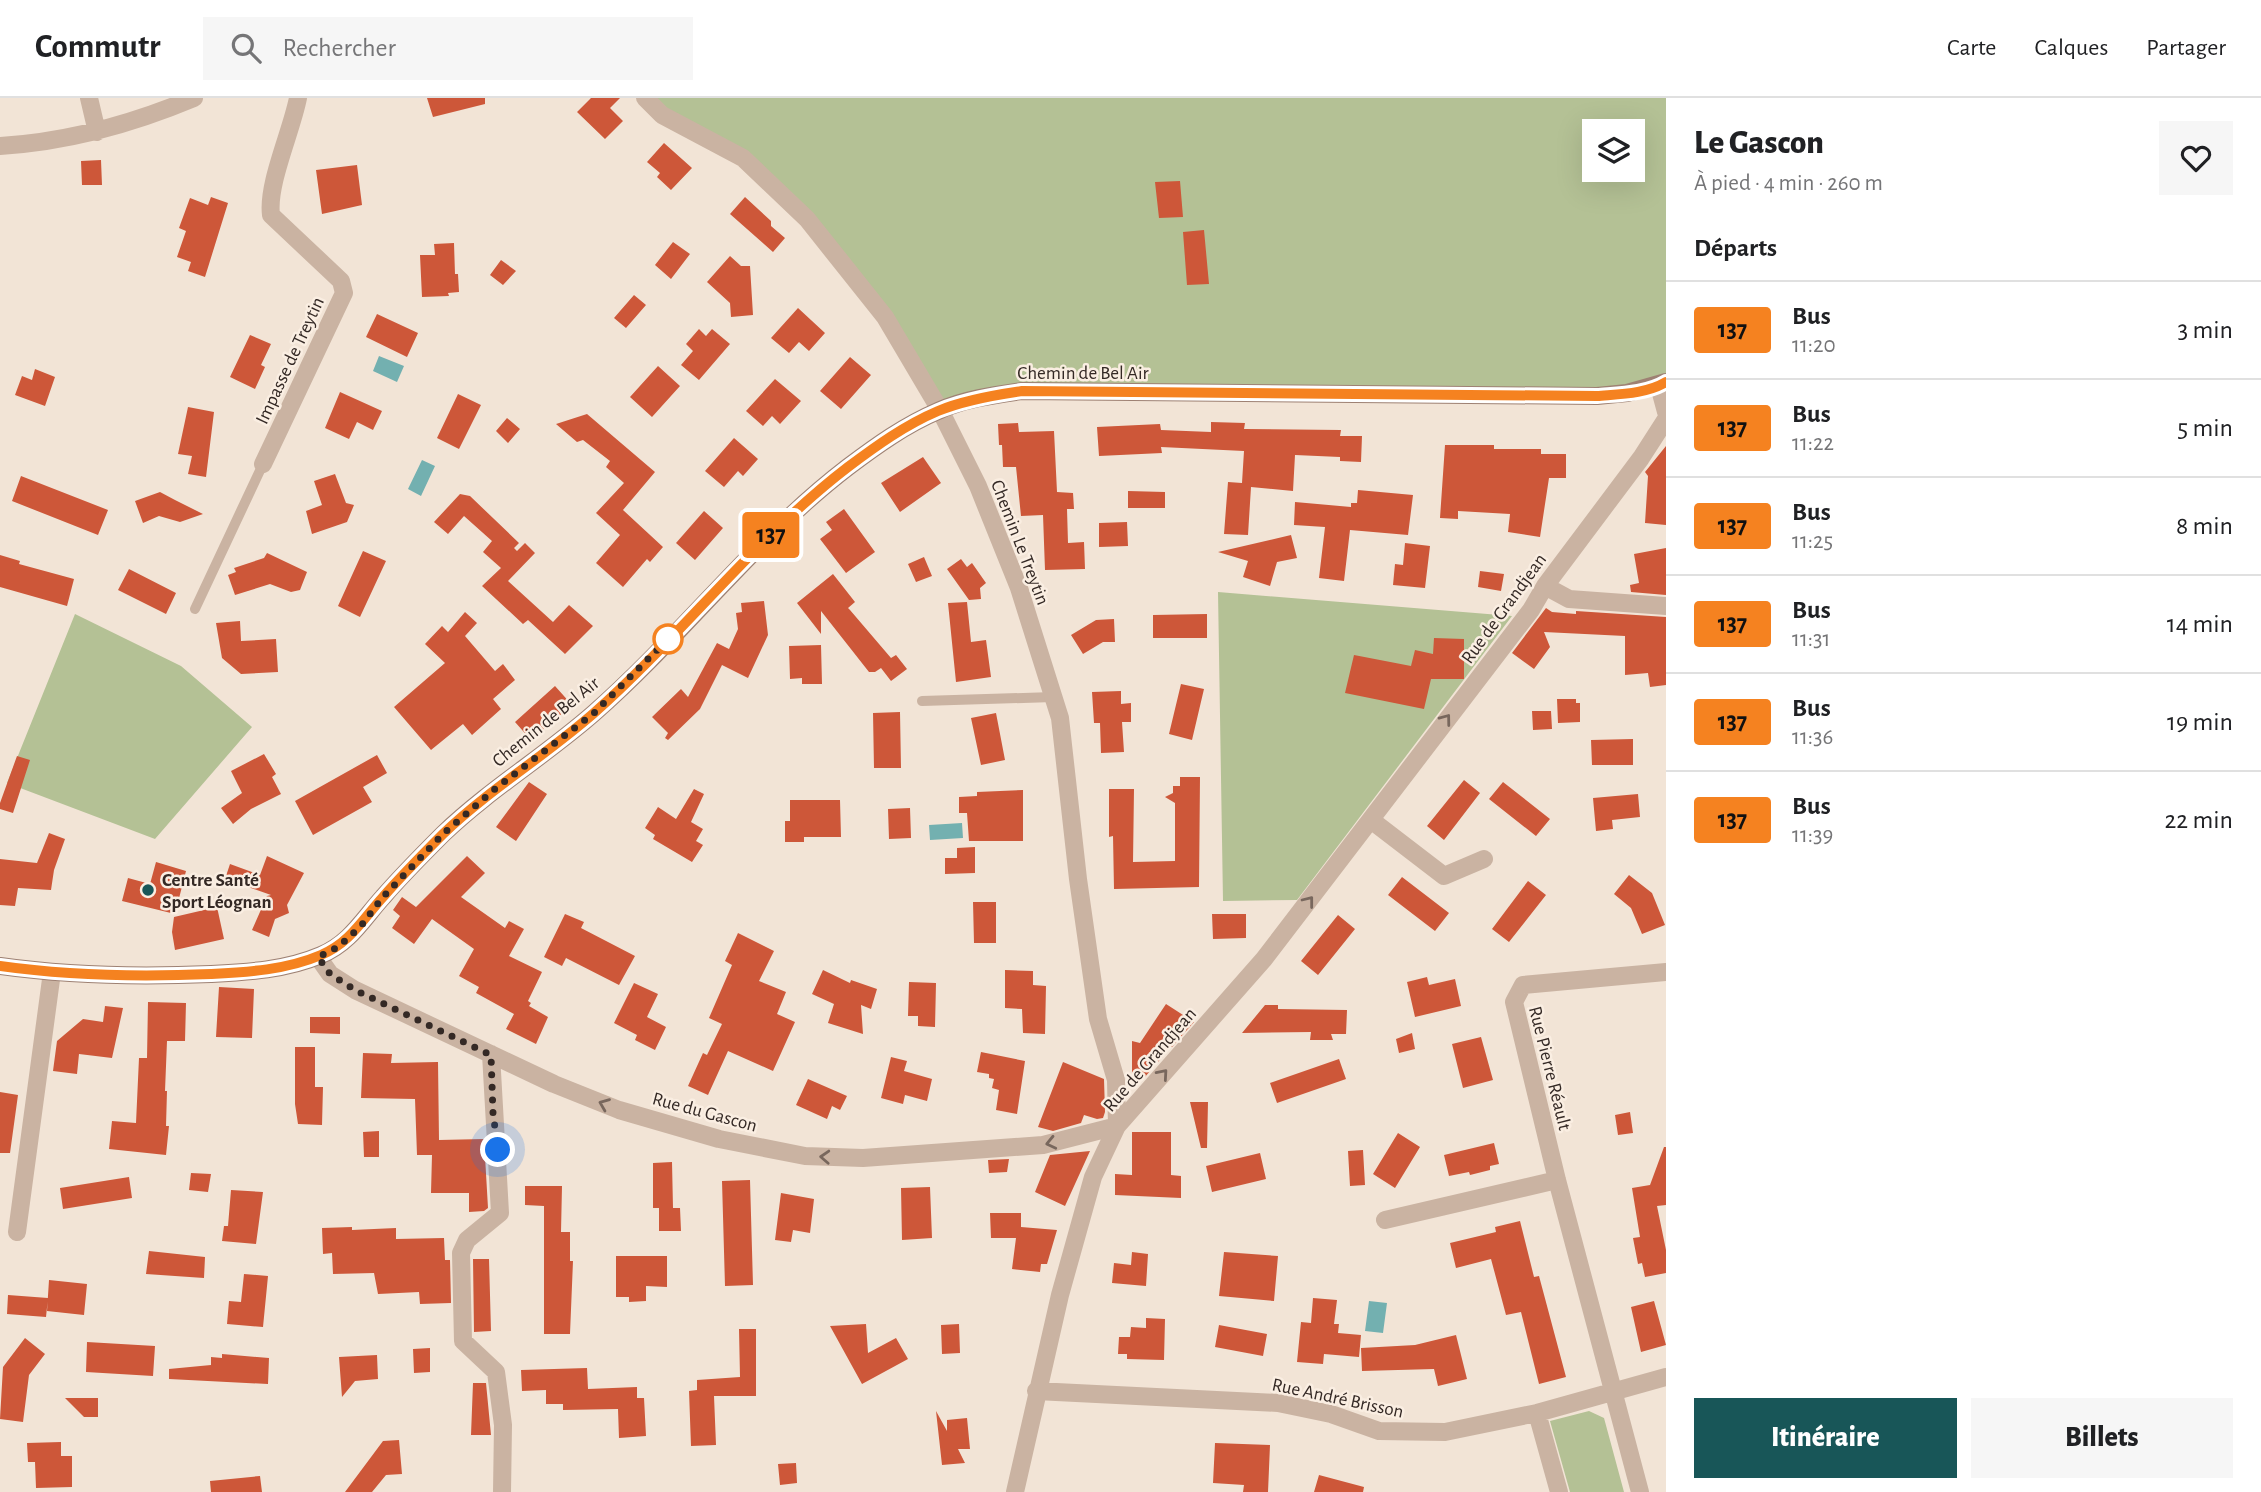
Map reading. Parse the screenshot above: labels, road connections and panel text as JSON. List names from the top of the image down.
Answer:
{
  "streets": {
    "street": [
      "Impasse de Treytin",
      "Chemin de Bel Air",
      "Chemin Le Treytin",
      "Rue de Grandjean",
      "Rue Pierre Réault",
      "Rue du Gascon",
      "Rue André Brisson"
    ]
  },
  "crossings": [
    ["Chemin de Bel Air", "Chemin Le Treytin"],
    ["Chemin de Bel Air", "Rue du Gascon"],
    ["Chemin Le Treytin", "Rue de Grandjean"],
    ["Chemin Le Treytin", "Rue du Gascon"],
    ["Rue de Grandjean", "Rue du Gascon"],
    ["Rue de Grandjean", "Rue André Brisson"],
    ["Rue Pierre Réault", "Rue André Brisson"]
  ],
  "one_way": ["Rue de Grandjean", "Rue du Gascon"],
  "places": ["Centre Santé Sport Léognan"],
  "lines": ["bus line 137"],
  "page": {
    "header": "Commutr",
    "search": "Rechercher",
    "nav": ["Carte", "Calques", "Partager"],
    "on_map": "137",
    "heading": [
      ["Le Gascon", "À pied · 4 min · 260 m"],
      "Départs"
    ],
    "list": [
      {
        "mark": "137",
        "name": "Bus",
        "note": "11:20",
        "value": "3 min"
      },
      {
        "mark": "137",
        "name": "Bus",
        "note": "11:22",
        "value": "5 min"
      },
      {
        "mark": "137",
        "name": "Bus",
        "note": "11:25",
        "value": "8 min"
      },
      {
        "mark": "137",
        "name": "Bus",
        "note": "11:31",
        "value": "14 min"
      },
      {
        "mark": "137",
        "name": "Bus",
        "note": "11:36",
        "value": "19 min"
      },
      {
        "mark": "137",
        "name": "Bus",
        "note": "11:39",
        "value": "22 min"
      }
    ],
    "buttons": ["Itinéraire", "Billets"]
  }
}
